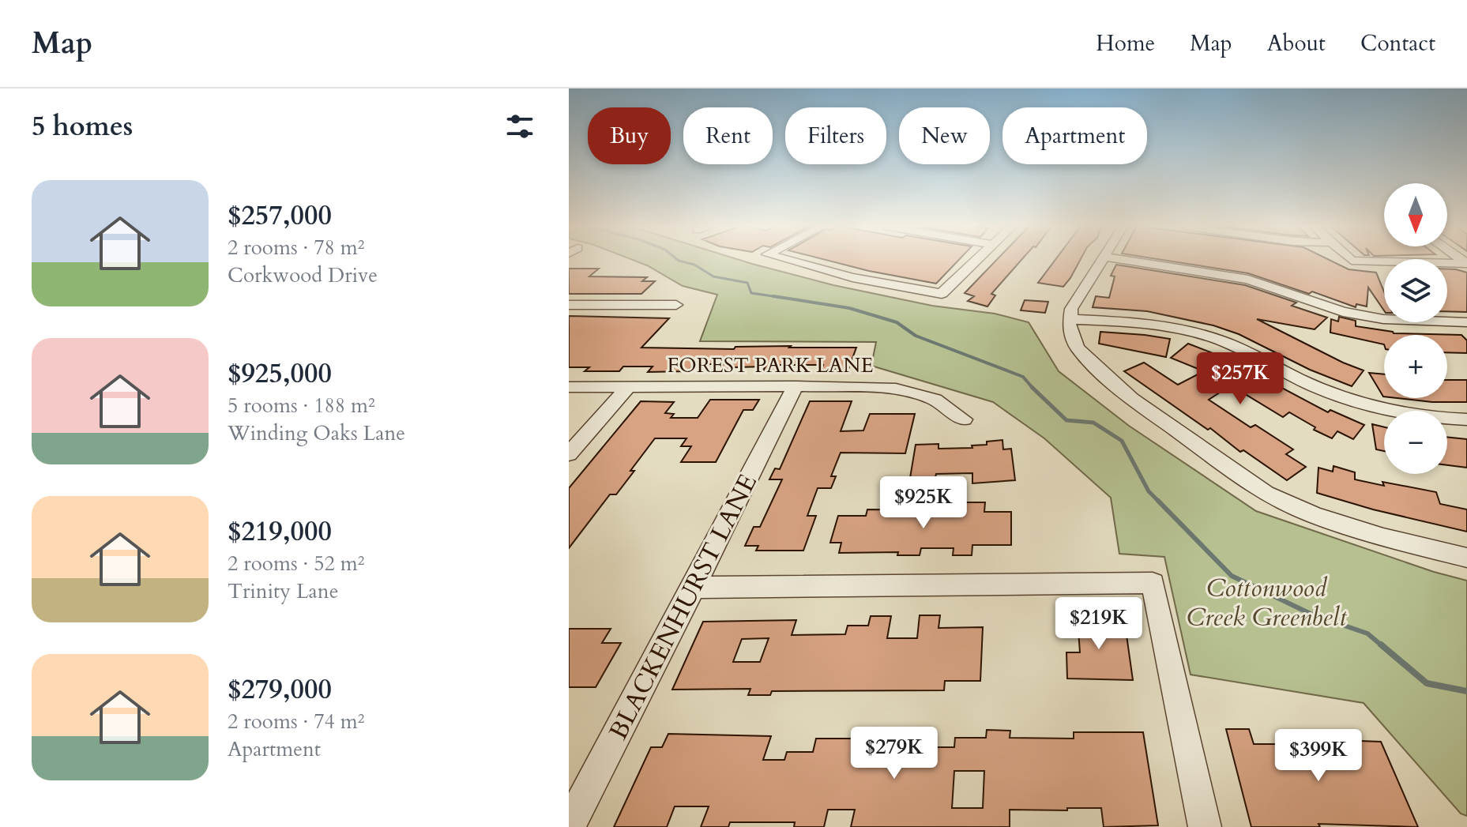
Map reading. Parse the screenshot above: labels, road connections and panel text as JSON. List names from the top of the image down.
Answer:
{
  "streets": {
    "street": ["FOREST PARK LANE", "BLACKENHURST LANE"]
  },
  "crossings": [
    ["FOREST PARK LANE", "BLACKENHURST LANE"]
  ],
  "parks": ["Cottonwood Creek Greenbelt"],
  "north": "bottom",
  "page": {
    "header": "Map",
    "nav": [
      "Home",
      "Map",
      "About",
      "Contact"
    ],
    "heading": "5 homes",
    "chip": [
      "Buy",
      "Rent",
      "Filters",
      "New",
      "Apartment"
    ],
    "list": [
      {
        "name": "$257,000",
        "note": "2 rooms · 78 m² · Corkwood Drive"
      },
      {
        "name": "$925,000",
        "note": "5 rooms · 188 m² · Winding Oaks Lane"
      },
      {
        "name": "$219,000",
        "note": "2 rooms · 52 m² · Trinity Lane"
      },
      {
        "name": "$279,000",
        "note": "2 rooms · 74 m² · Apartment"
      }
    ],
    "map_buttons": ["+", "−"],
    "price": [
      "$257K",
      "$925K",
      "$219K",
      "$279K",
      "$399K"
    ]
  }
}
